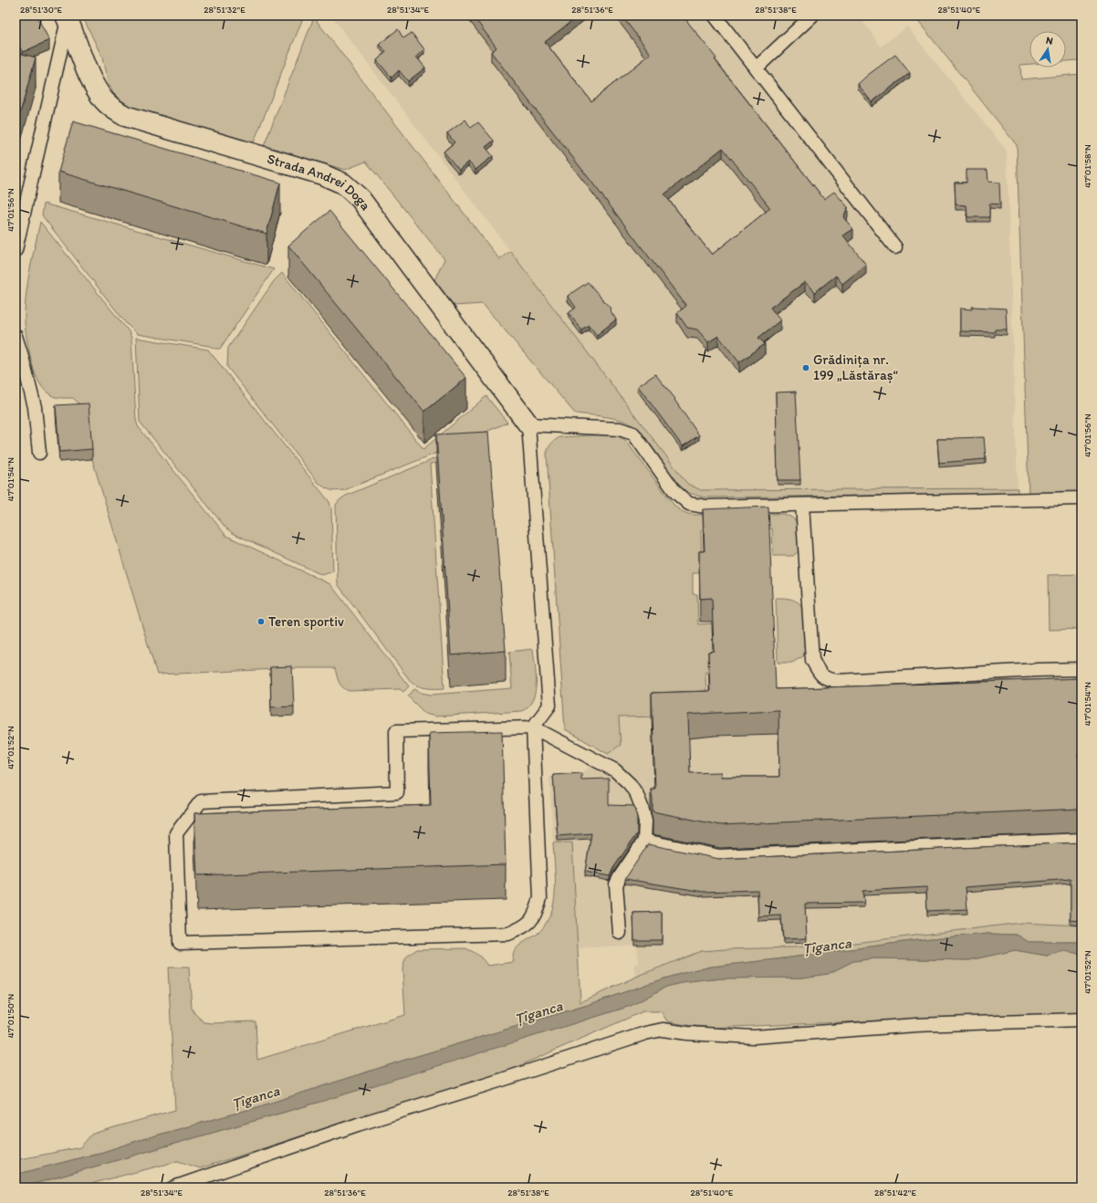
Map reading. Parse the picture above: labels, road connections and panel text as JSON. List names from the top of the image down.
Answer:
{
  "streets": {
    "street": ["Strada Andrei Doga"]
  },
  "water": ["Țîganca"],
  "places": ["Grădinița nr. 199 „Lăstăraș“", "Teren sportiv"],
  "north": "top",
  "coordinates": [
    "28°51'30\"E",
    "28°51'32\"E",
    "28°51'34\"E",
    "28°51'36\"E",
    "28°51'38\"E",
    "28°51'40\"E",
    "47°01'58\"N",
    "47°01'56\"N",
    "47°01'54\"N",
    "47°01'52\"N",
    "47°01'50\"N",
    "28°51'42\"E"
  ]
}
